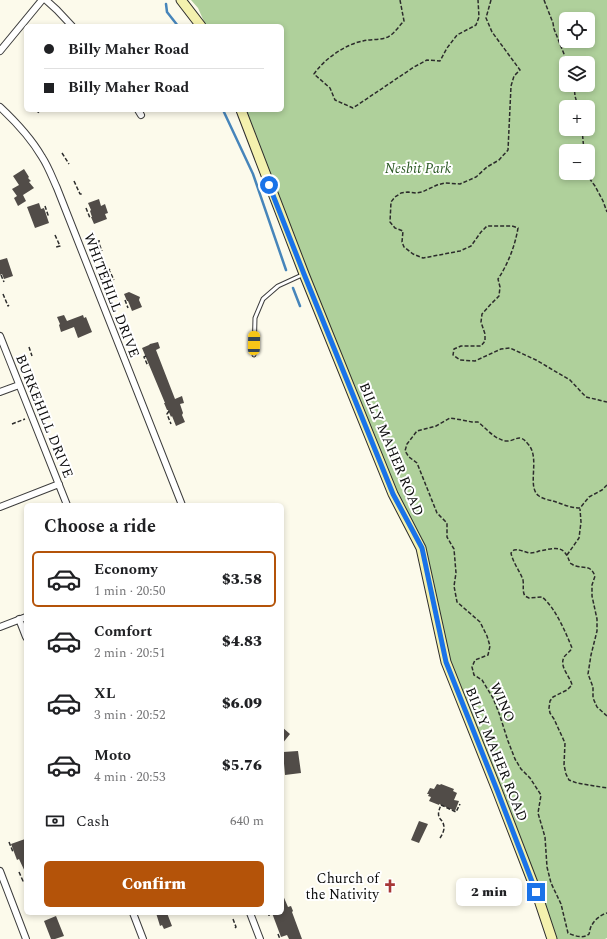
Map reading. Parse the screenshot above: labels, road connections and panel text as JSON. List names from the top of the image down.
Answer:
{
  "streets": {
    "main road": ["BILLY MAHER ROAD"],
    "street": ["WHITEHILL DRIVE", "BURKEHILL DRIVE"],
    "path": ["WINO"]
  },
  "parks": ["Nesbit Park"],
  "places": {
    "church": ["Church of the Nativity"]
  },
  "page": {
    "map_buttons": ["+", "−"],
    "banner": ["Billy Maher Road", "Billy Maher Road"],
    "heading": "Choose a ride",
    "list": [
      {
        "name": "Economy",
        "note": "1 min · 20:50",
        "value": "$3.58"
      },
      {
        "name": "Comfort",
        "note": "2 min · 20:51",
        "value": "$4.83"
      },
      {
        "name": "XL",
        "note": "3 min · 20:52",
        "value": "$6.09"
      },
      {
        "name": "Moto",
        "note": "4 min · 20:53",
        "value": "$5.76"
      }
    ],
    "pay": ["Cash", "640 m"],
    "buttons": "Confirm",
    "bubble": "2 min"
  }
}
